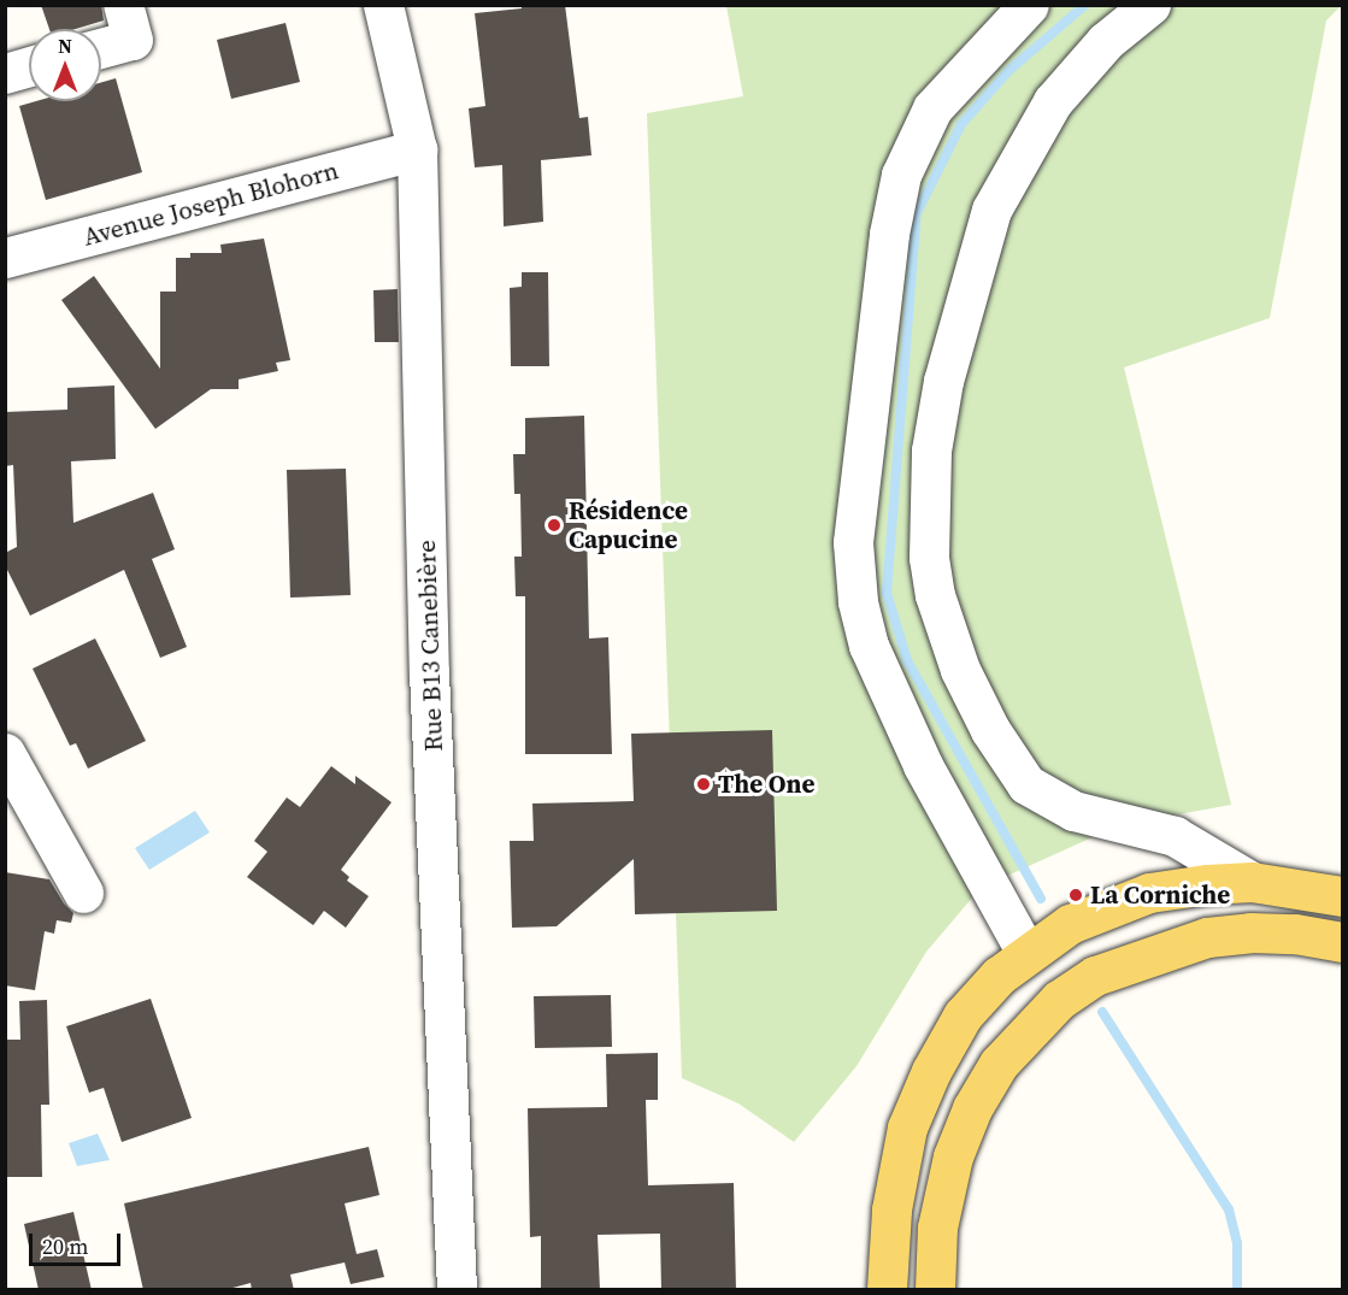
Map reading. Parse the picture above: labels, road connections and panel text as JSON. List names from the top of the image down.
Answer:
{
  "streets": {
    "street": ["Avenue Joseph Blohorn", "Rue B13 Canebière"]
  },
  "crossings": [
    ["Avenue Joseph Blohorn", "Rue B13 Canebière"]
  ],
  "places": ["Résidence Capucine", "The One", "La Corniche"],
  "scale_bar": "20 m",
  "north": "top"
}
